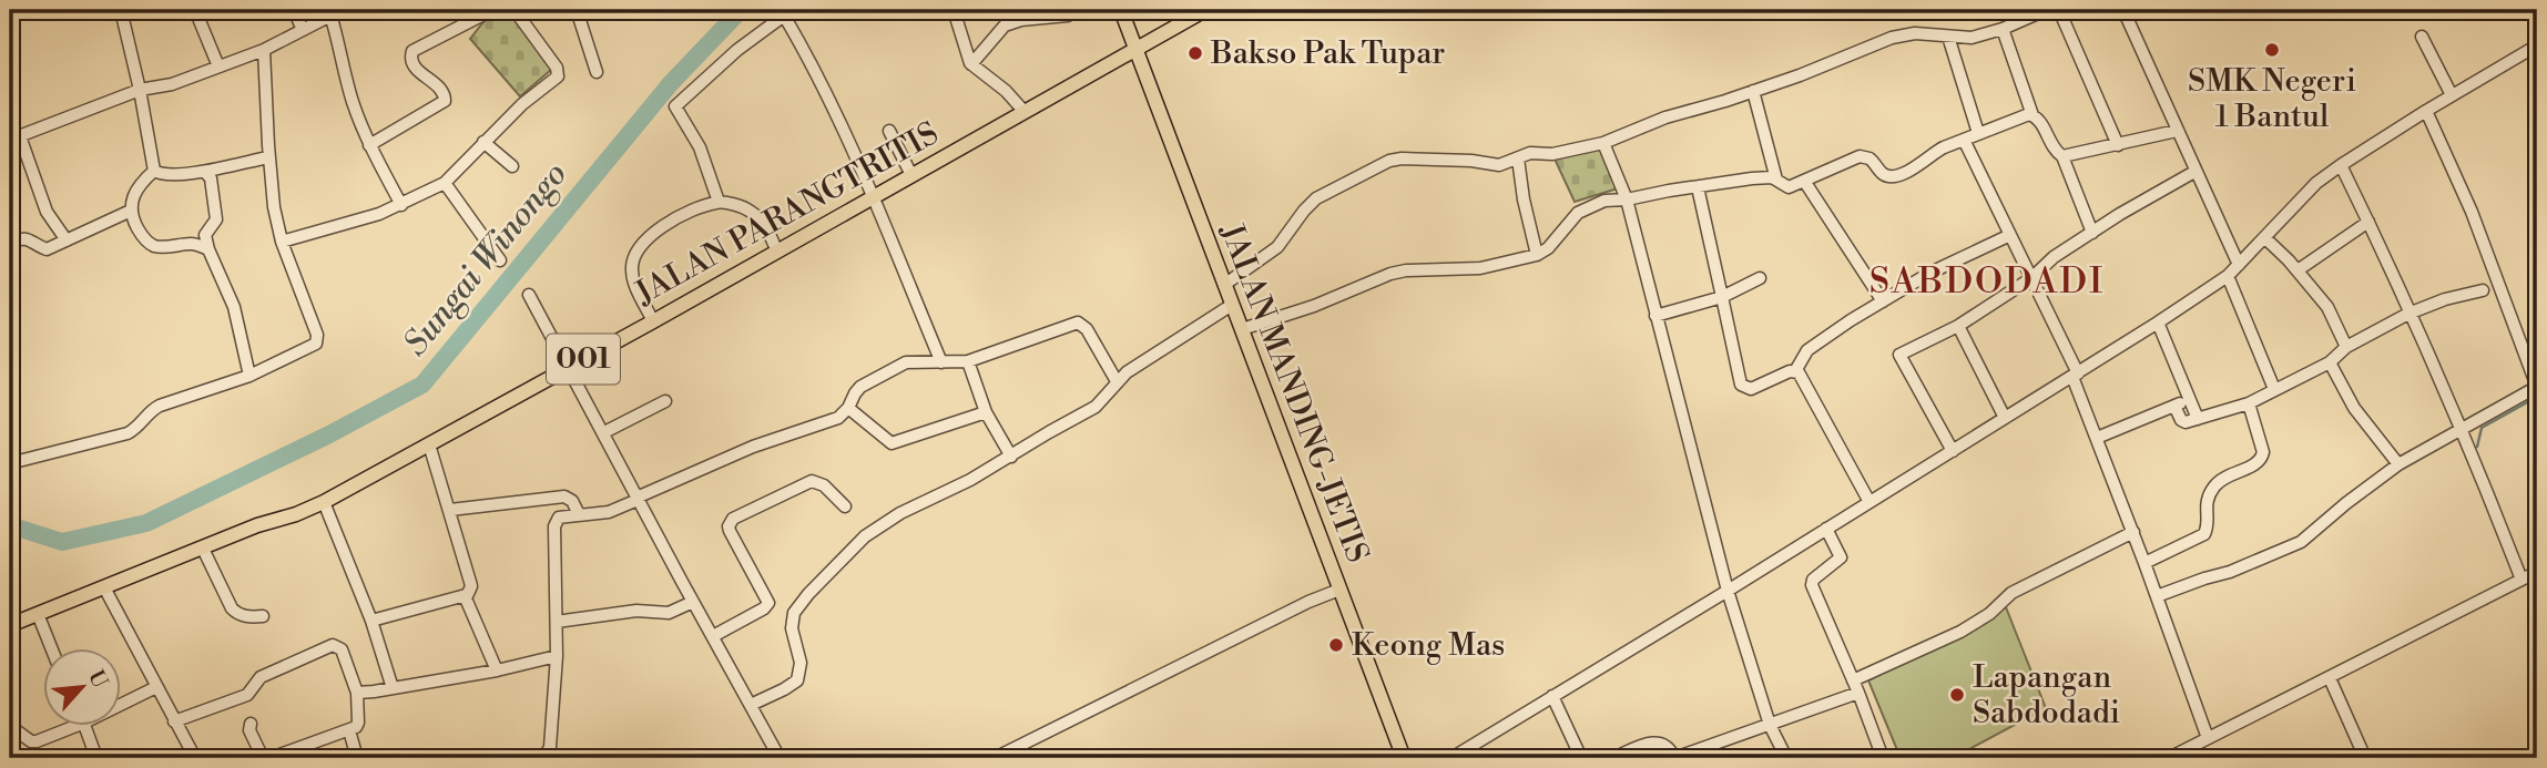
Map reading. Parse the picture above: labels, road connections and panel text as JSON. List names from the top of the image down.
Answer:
{
  "streets": {
    "main road": ["JALAN PARANGTRITIS", "001", "JALAN MANDING-JETIS"]
  },
  "crossings": [
    ["JALAN PARANGTRITIS", "JALAN MANDING-JETIS"]
  ],
  "districts": ["SABDODADI"],
  "water": ["Sungai Winongo"],
  "places": [
    "SMK Negeri 1 Bantul",
    "Bakso Pak Tupar",
    "Keong Mas",
    "Lapangan Sabdodadi"
  ],
  "north": "top right"
}
